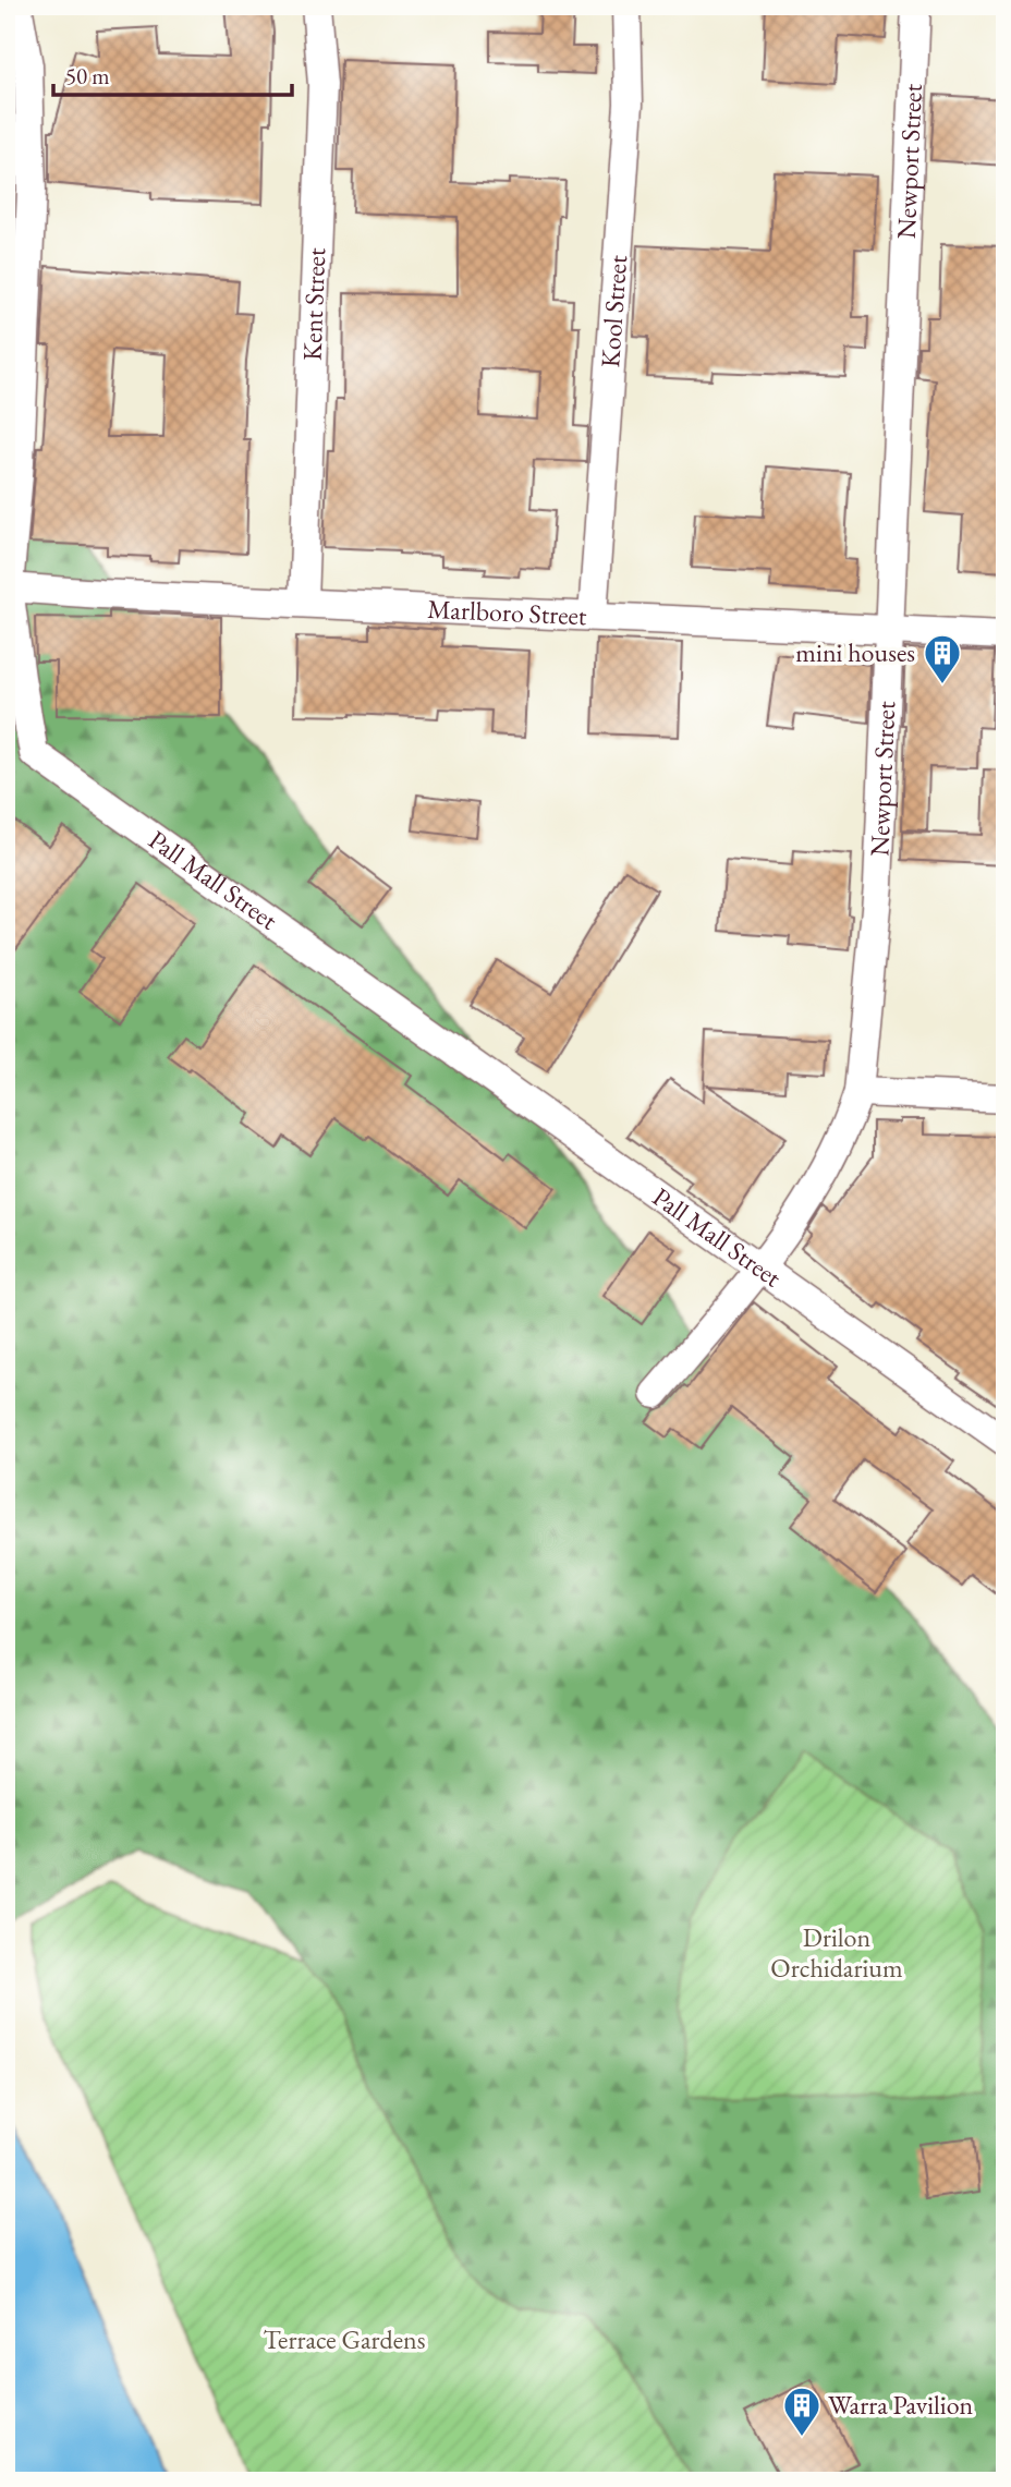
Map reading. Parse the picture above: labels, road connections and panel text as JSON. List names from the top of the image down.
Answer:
{
  "streets": {
    "street": [
      "Newport Street",
      "Kent Street",
      "Kool Street",
      "Marlboro Street",
      "Pall Mall Street"
    ]
  },
  "crossings": [
    ["Newport Street", "Marlboro Street"],
    ["Newport Street", "Pall Mall Street"],
    ["Kent Street", "Marlboro Street"],
    ["Kool Street", "Marlboro Street"],
    ["Marlboro Street", "Pall Mall Street"]
  ],
  "parks": ["Drilon Orchidarium", "Terrace Gardens"],
  "places": {
    "building": ["mini houses", "Warra Pavilion"]
  },
  "scale_bar": "50 m"
}
